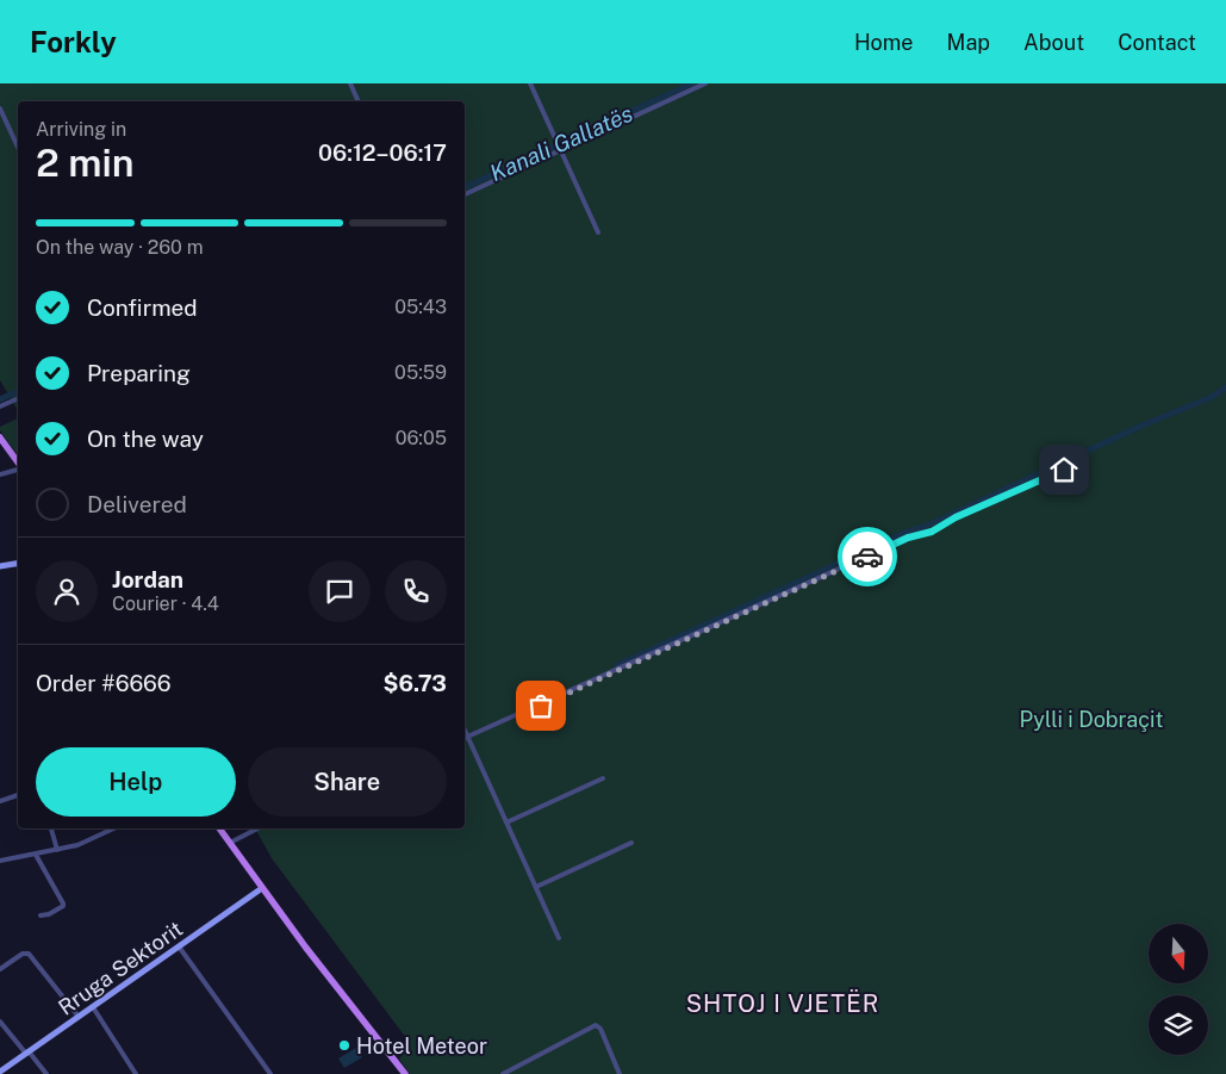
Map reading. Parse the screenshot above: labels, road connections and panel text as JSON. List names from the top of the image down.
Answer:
{
  "streets": {
    "street": ["Rruga Sektorit"]
  },
  "districts": ["SHTOJ I VJETËR"],
  "water": ["Kanali Gallatës"],
  "parks": ["Pylli i Dobraçit"],
  "places": ["Hotel Meteor"],
  "north": "bottom",
  "page": {
    "header": "Forkly",
    "nav": [
      "Home",
      "Map",
      "About",
      "Contact"
    ],
    "heading": ["2 min", "Arriving in", "06:12–06:17"],
    "panel": [
      "Jordan",
      "Courier · 4.4",
      "Order #6666",
      "$6.73"
    ],
    "bar": "On the way · 260 m",
    "list": [
      ["Confirmed", "05:43"],
      ["Preparing", "05:59"],
      ["On the way", "06:05"],
      "Delivered"
    ],
    "buttons": ["Help", "Share"]
  }
}
